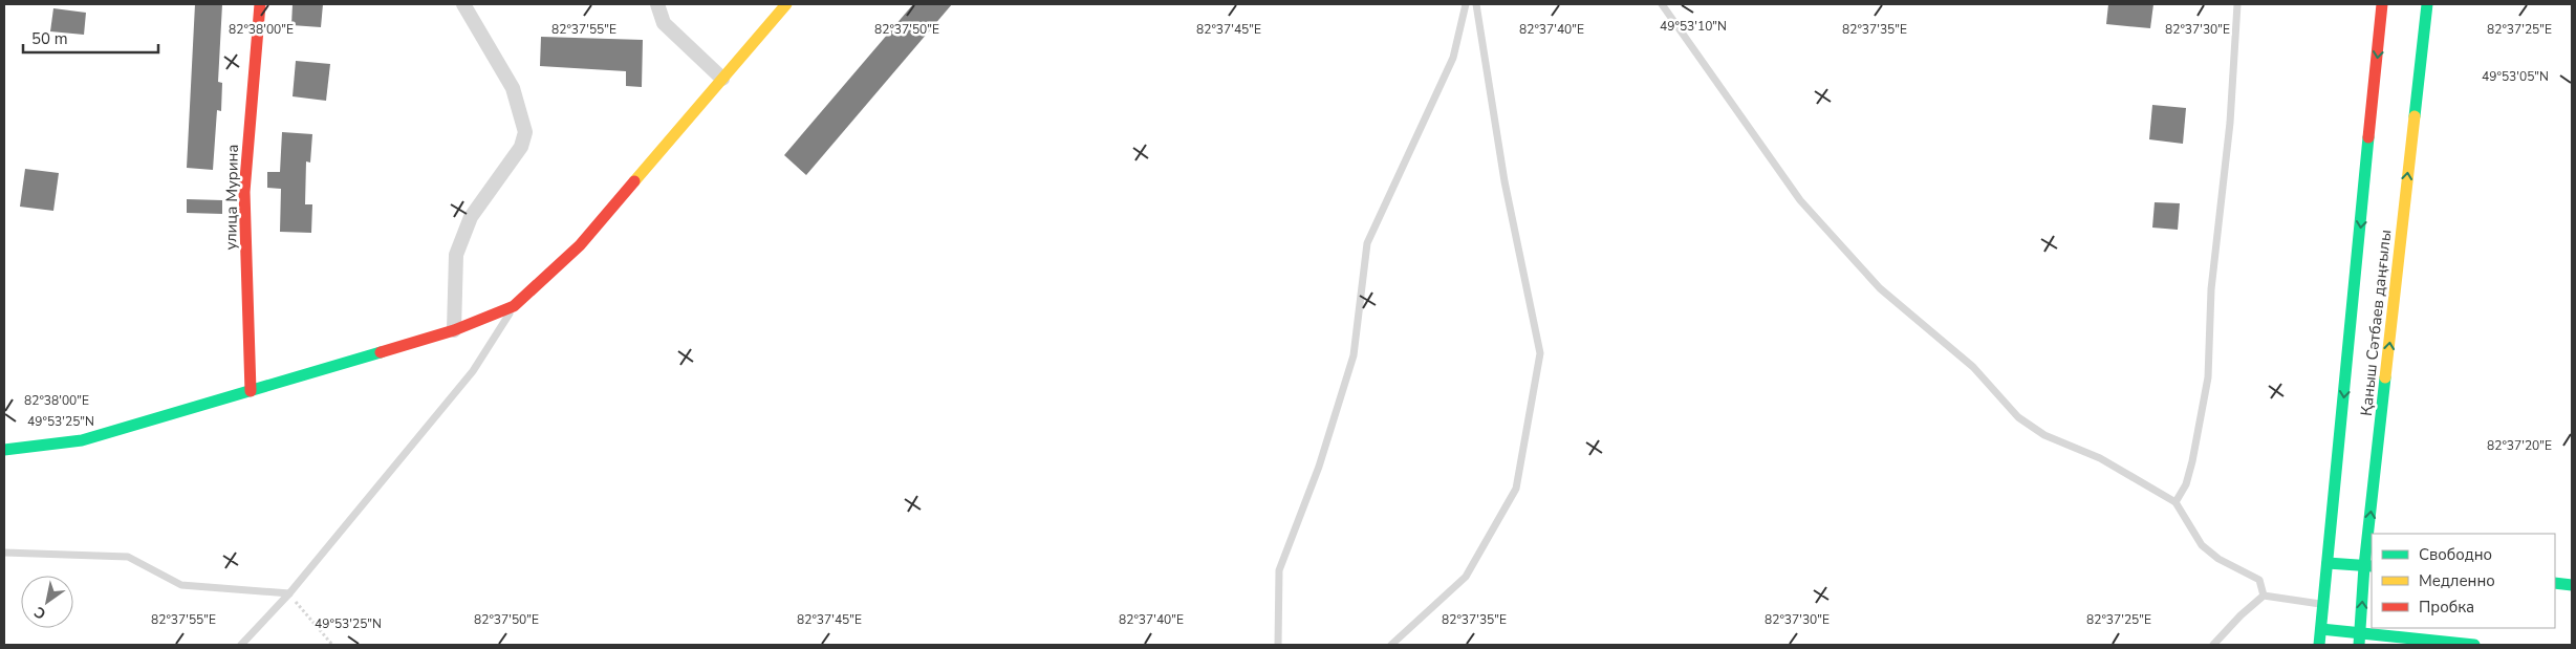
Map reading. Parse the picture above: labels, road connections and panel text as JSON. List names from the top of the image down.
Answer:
{
  "streets": {
    "street": ["улица Мурина", "Қаныш Сәтбаев даңғылы"]
  },
  "legend": ["Свободно", "Медленно", "Пробка"],
  "scale_bar": "50 m",
  "north": "bottom left",
  "coordinates": [
    "49°53'10\"N",
    "82°37'40\"E",
    "82°38'00\"E",
    "82°37'55\"E",
    "82°37'50\"E",
    "82°37'45\"E",
    "82°37'35\"E",
    "82°37'30\"E",
    "82°37'25\"E",
    "49°53'05\"N",
    "49°53'25\"N",
    "82°37'20\"E"
  ]
}
